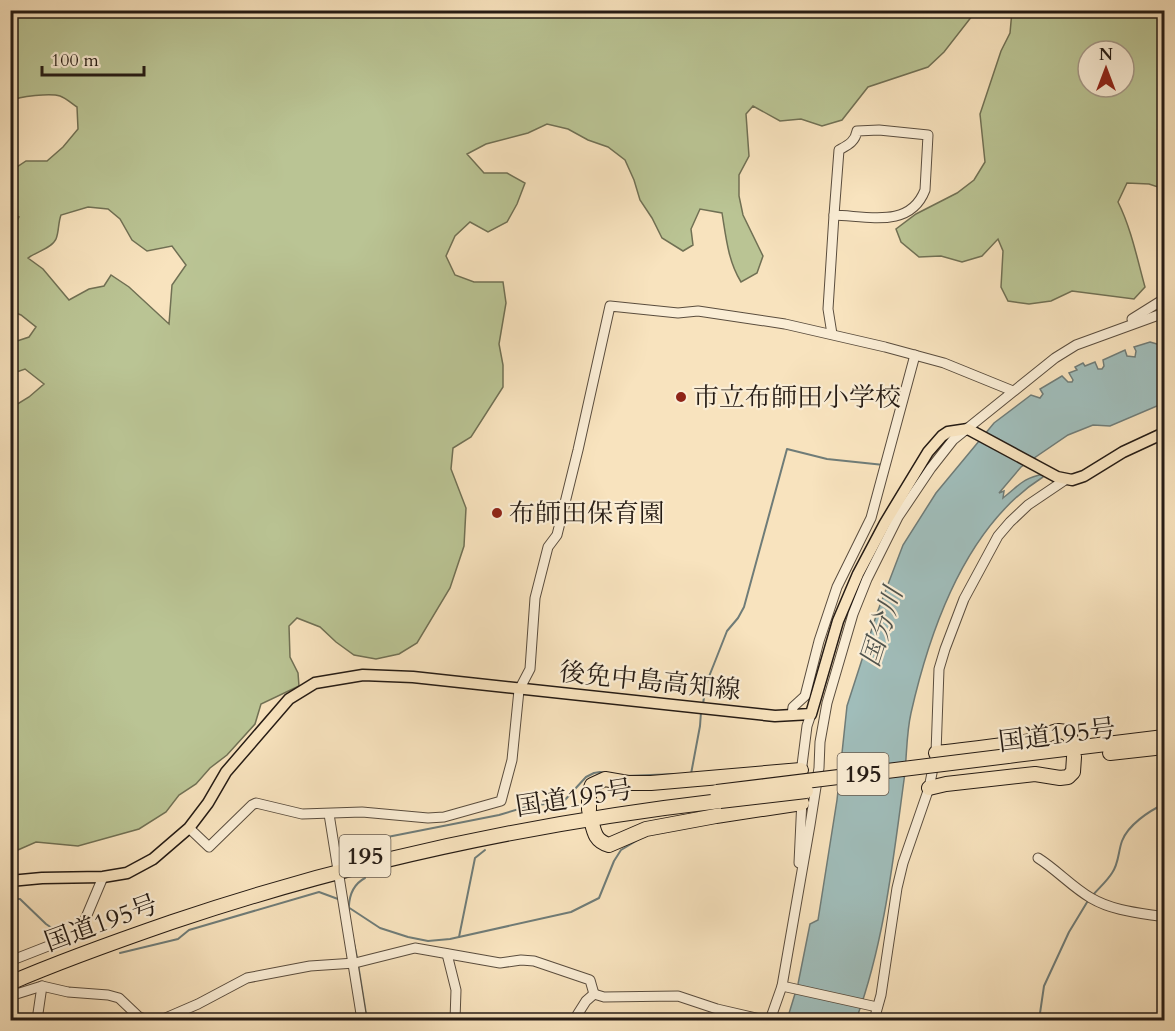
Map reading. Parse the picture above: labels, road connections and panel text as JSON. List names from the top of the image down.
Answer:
{
  "streets": {
    "highway": ["国道195号", "195"],
    "main road": ["後免中島高知線"]
  },
  "water": ["国分川"],
  "places": ["市立布師田小学校", "布師田保育園"],
  "scale_bar": "100 m",
  "north": "top"
}
